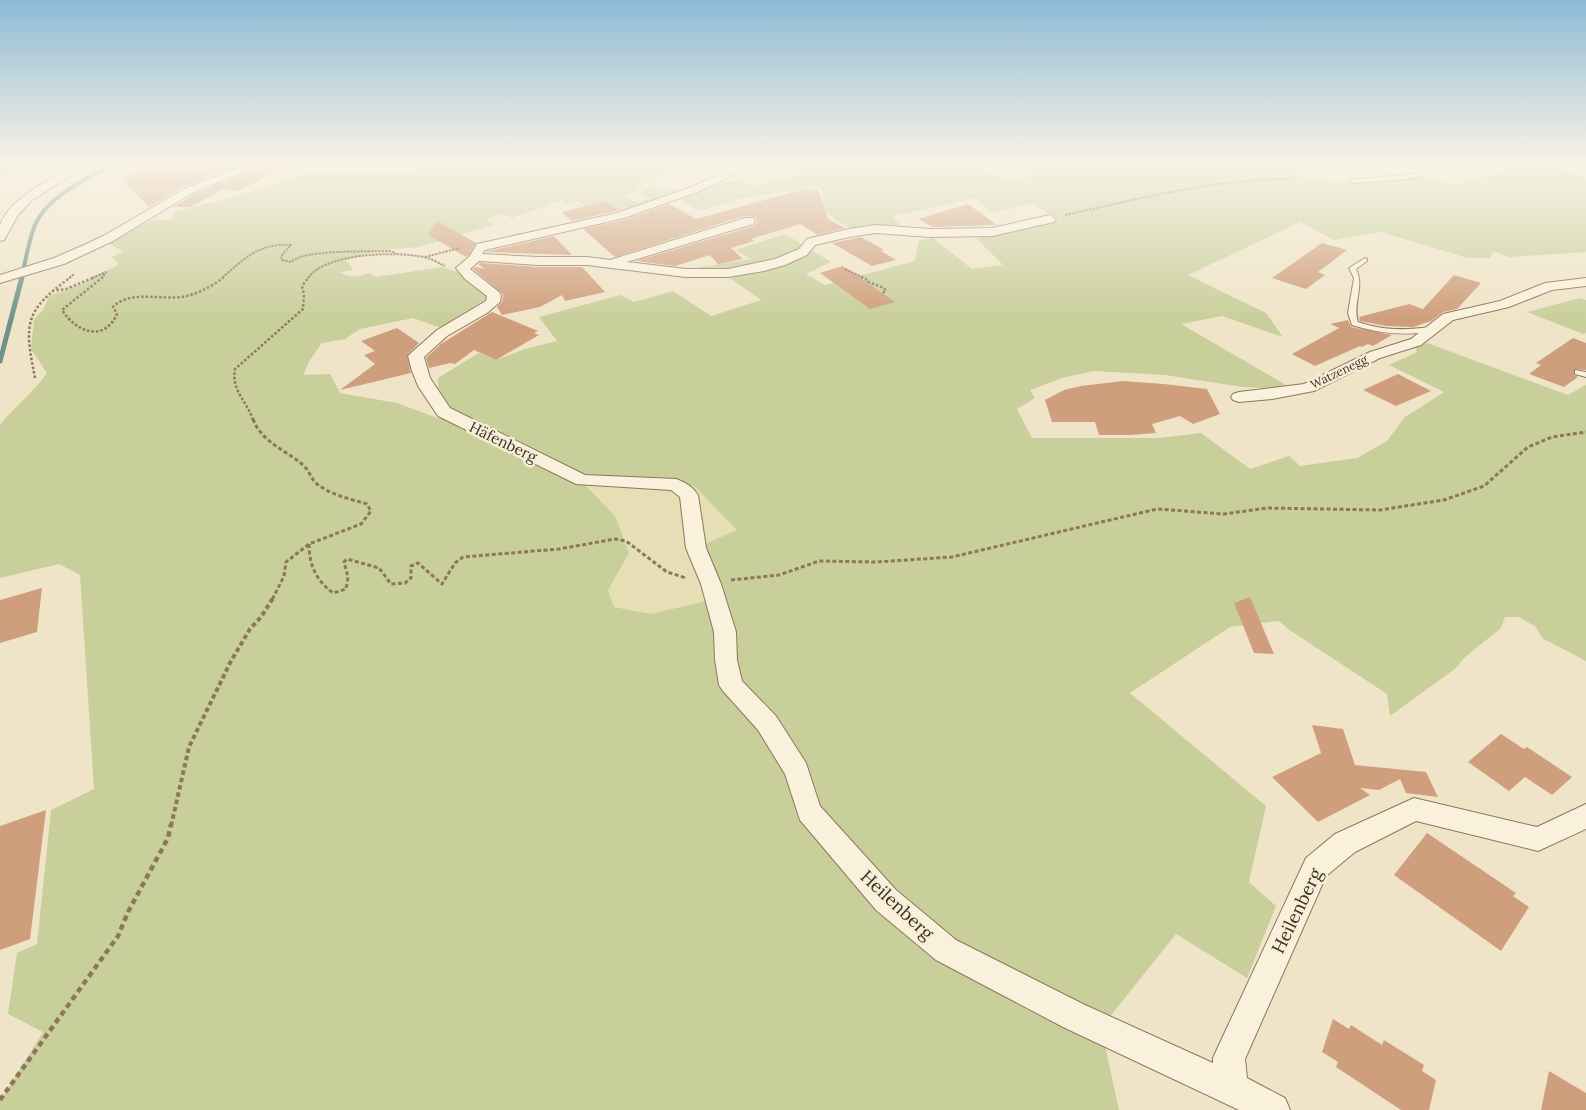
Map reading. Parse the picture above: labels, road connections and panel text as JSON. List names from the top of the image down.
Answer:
{
  "streets": {
    "street": ["Watzenegg", "Häfenberg", "Heilenberg"]
  },
  "crossings": [
    ["Häfenberg", "Heilenberg"]
  ]
}
